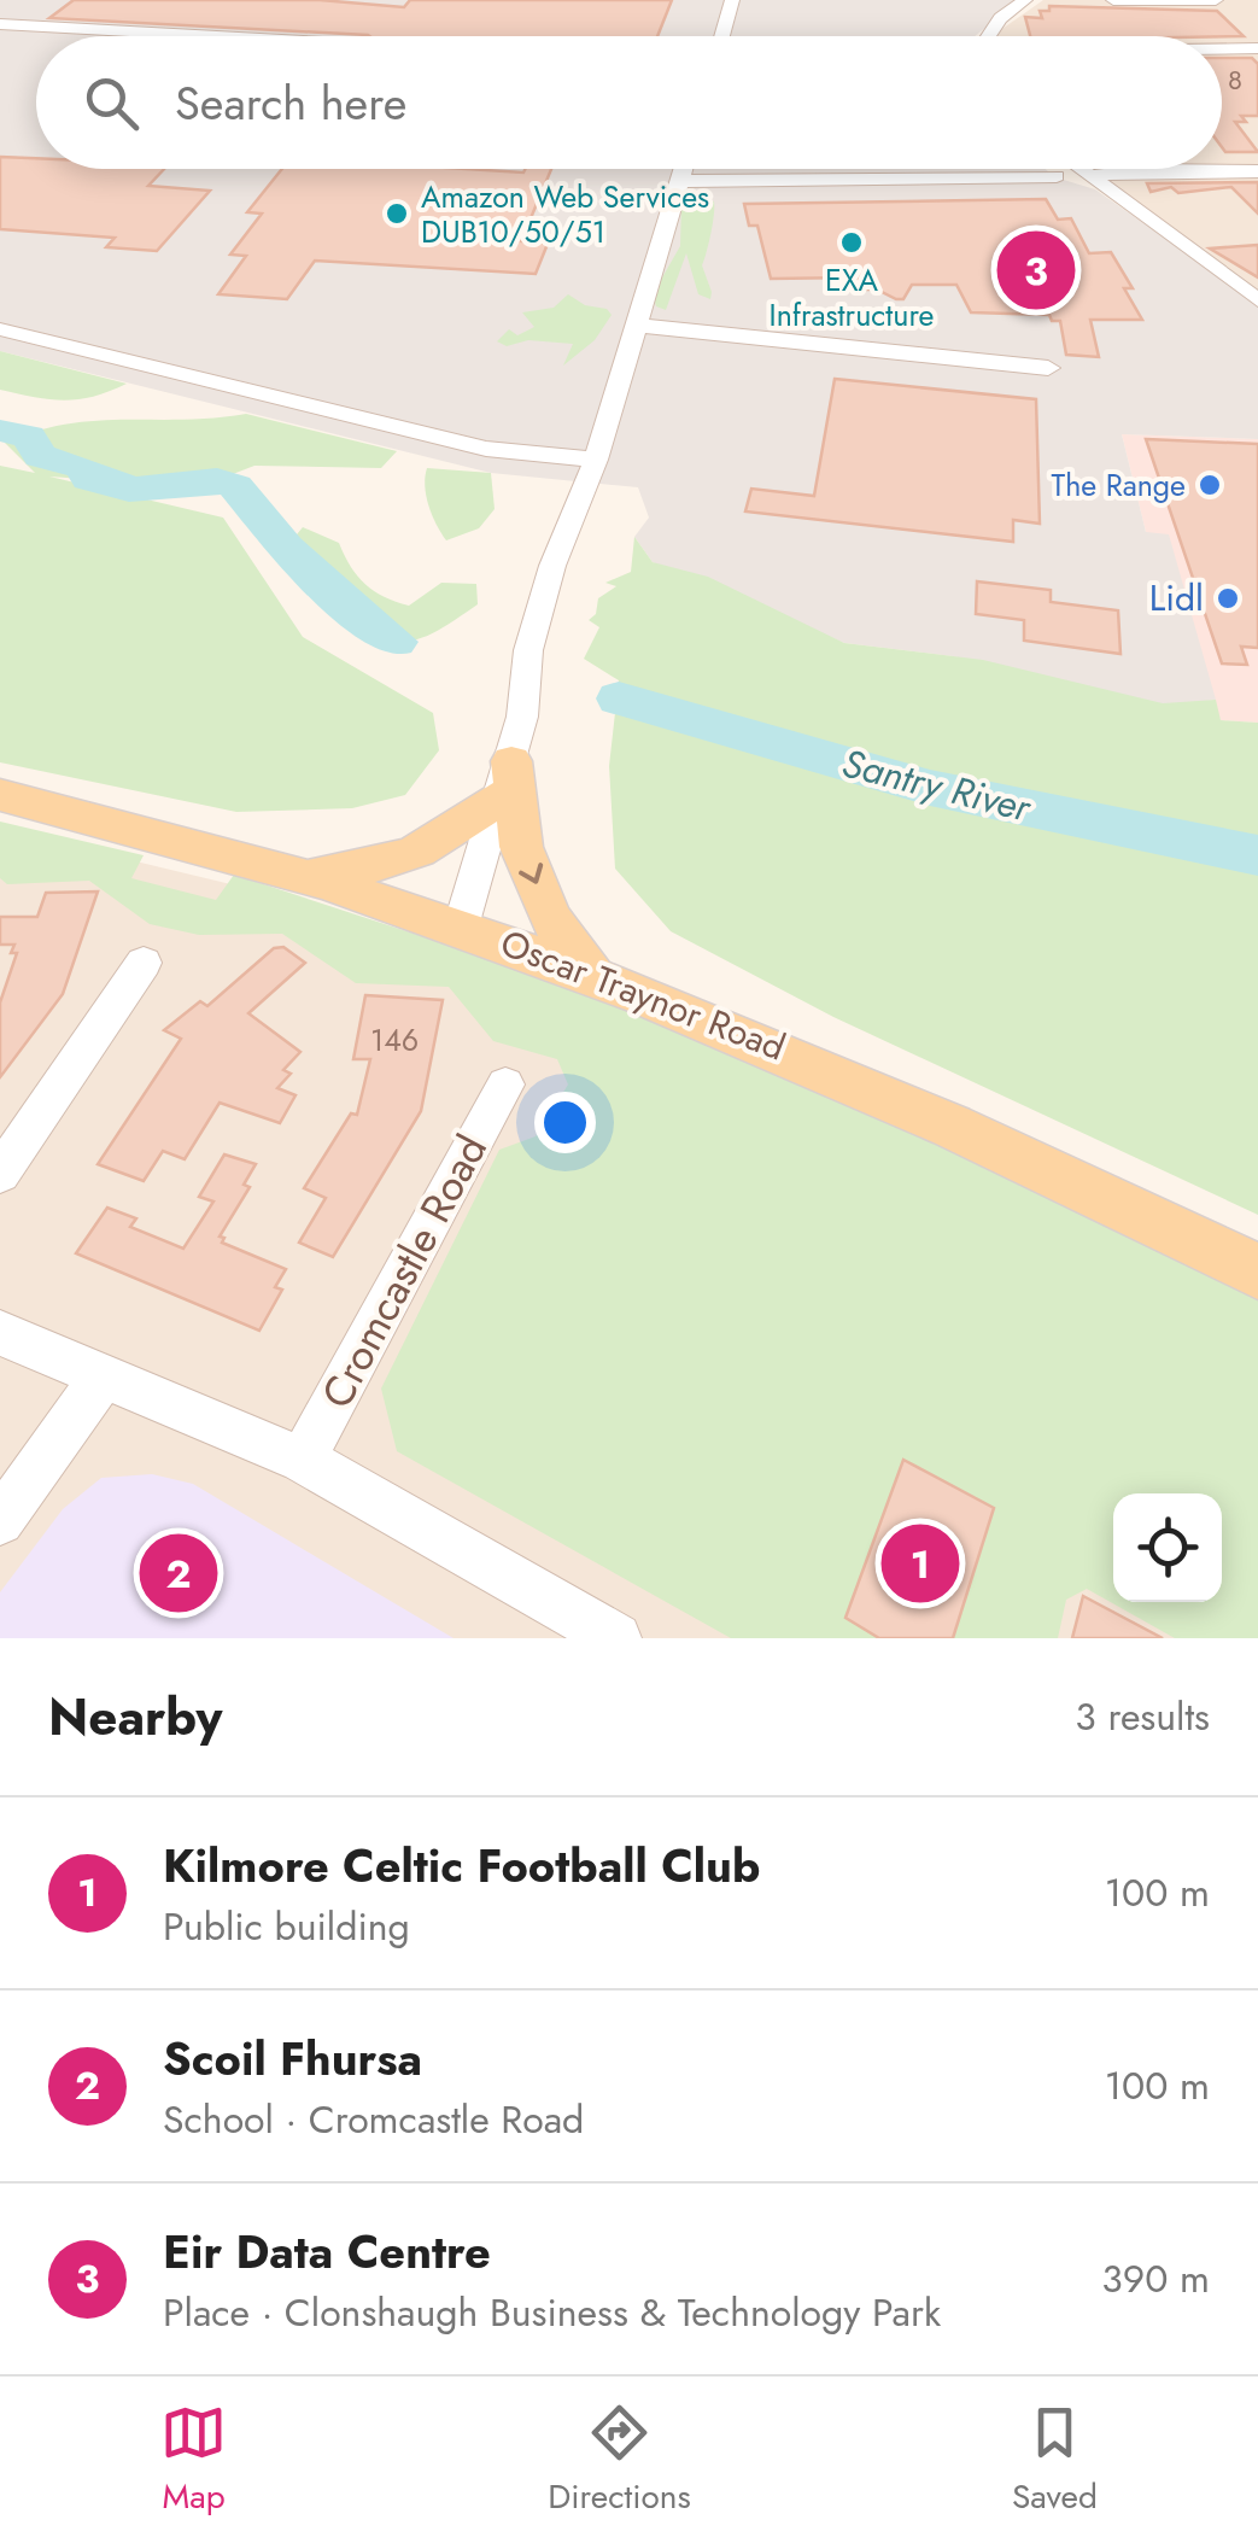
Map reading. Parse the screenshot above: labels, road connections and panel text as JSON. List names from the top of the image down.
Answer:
{
  "streets": {
    "main road": ["Oscar Traynor Road"],
    "street": ["Cromcastle Road"]
  },
  "water": ["Santry River"],
  "places": [
    "Amazon Web Services DUB10/50/51",
    "EXA Infrastructure",
    "The Range",
    "Lidl"
  ],
  "house_numbers": ["8", "146"],
  "page": {
    "search": "Search here",
    "pins": ["3", "1", "2"],
    "heading": ["Nearby", "3 results"],
    "list": [
      {
        "mark": "1",
        "name": "Kilmore Celtic Football Club",
        "note": "Public building",
        "value": "100 m"
      },
      {
        "mark": "2",
        "name": "Scoil Fhursa",
        "note": "School · Cromcastle Road",
        "value": "100 m"
      },
      {
        "mark": "3",
        "name": "Eir Data Centre",
        "note": "Place · Clonshaugh Business & Technology Park",
        "value": "390 m"
      }
    ],
    "nav": ["Map", "Directions", "Saved"]
  }
}
